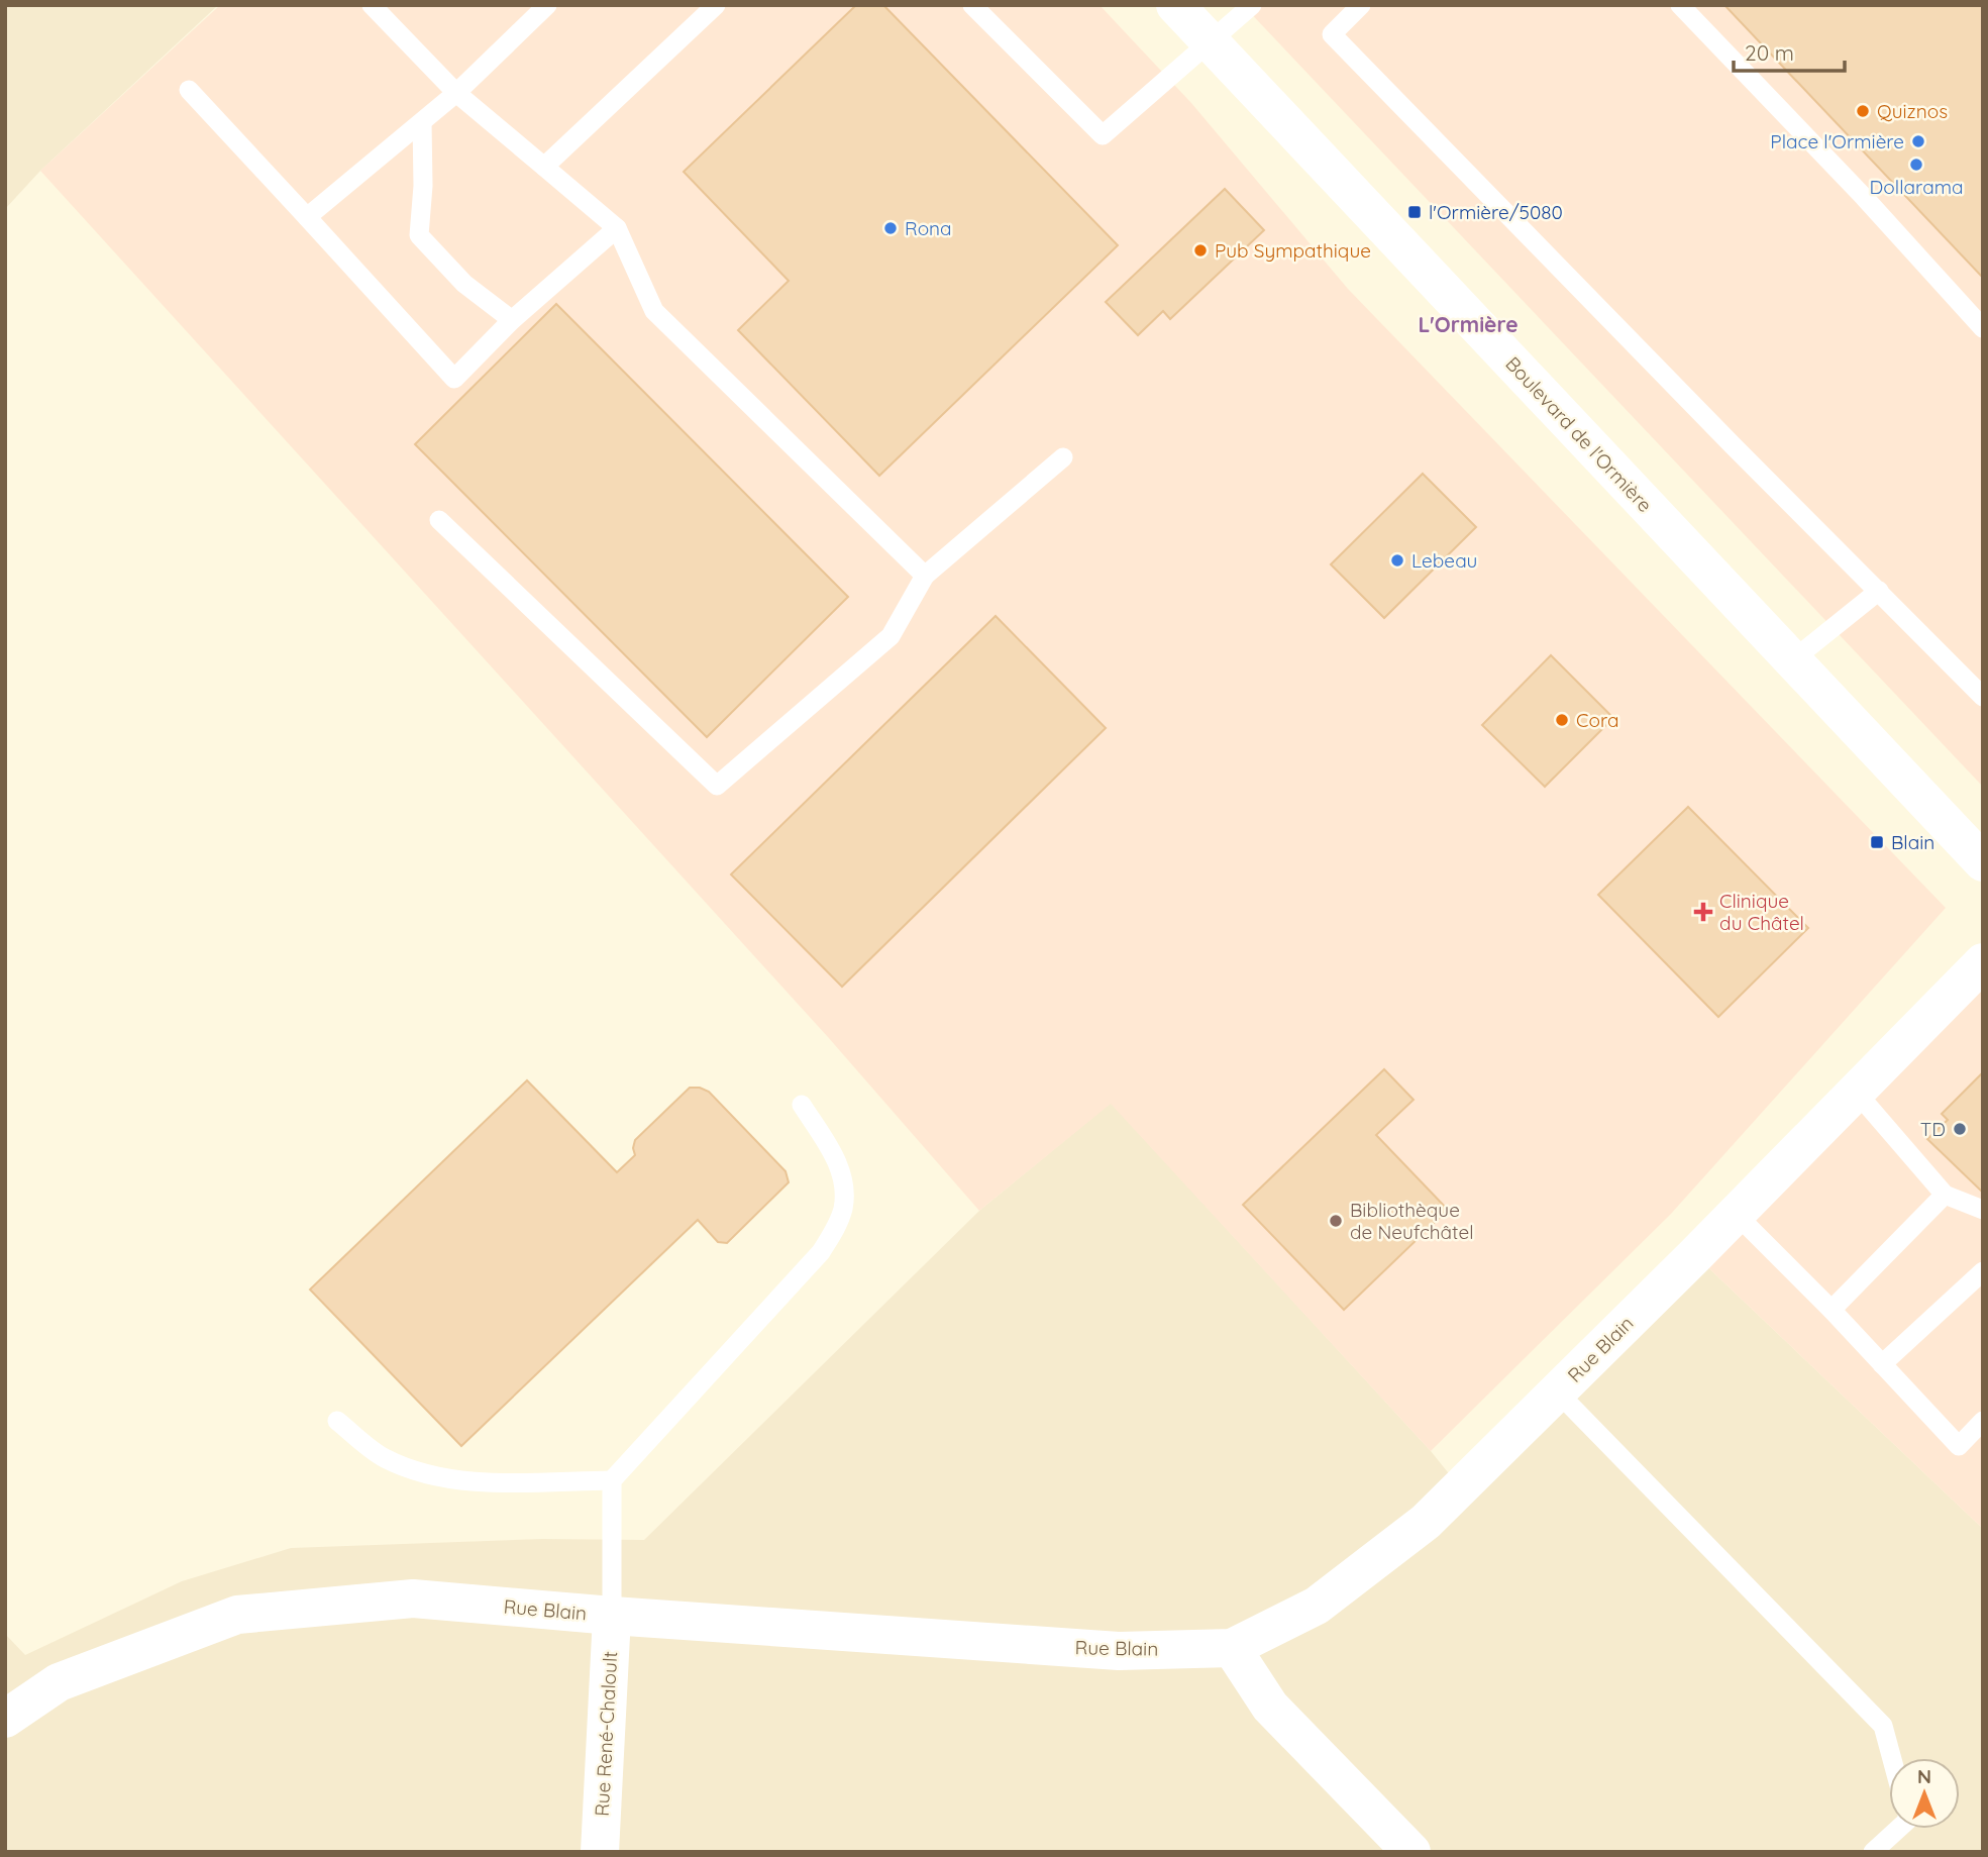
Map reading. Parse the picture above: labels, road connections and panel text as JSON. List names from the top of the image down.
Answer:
{
  "streets": {
    "street": ["Boulevard de l'Ormière", "Rue Blain", "Rue René-Chaloult"]
  },
  "crossings": [
    ["Rue Blain", "Rue René-Chaloult"]
  ],
  "districts": ["L'Ormière"],
  "places": {
    "other": [
      "Quiznos",
      "Place l'Ormière",
      "Dollarama",
      "Rona",
      "Pub Sympathique",
      "Lebeau",
      "Cora",
      "TD",
      "Bibliothèque de Neufchâtel"
    ],
    "transit": ["l'Ormière/5080", "Blain"],
    "health": ["Clinique du Châtel"]
  },
  "scale_bar": "20 m",
  "north": "top"
}
